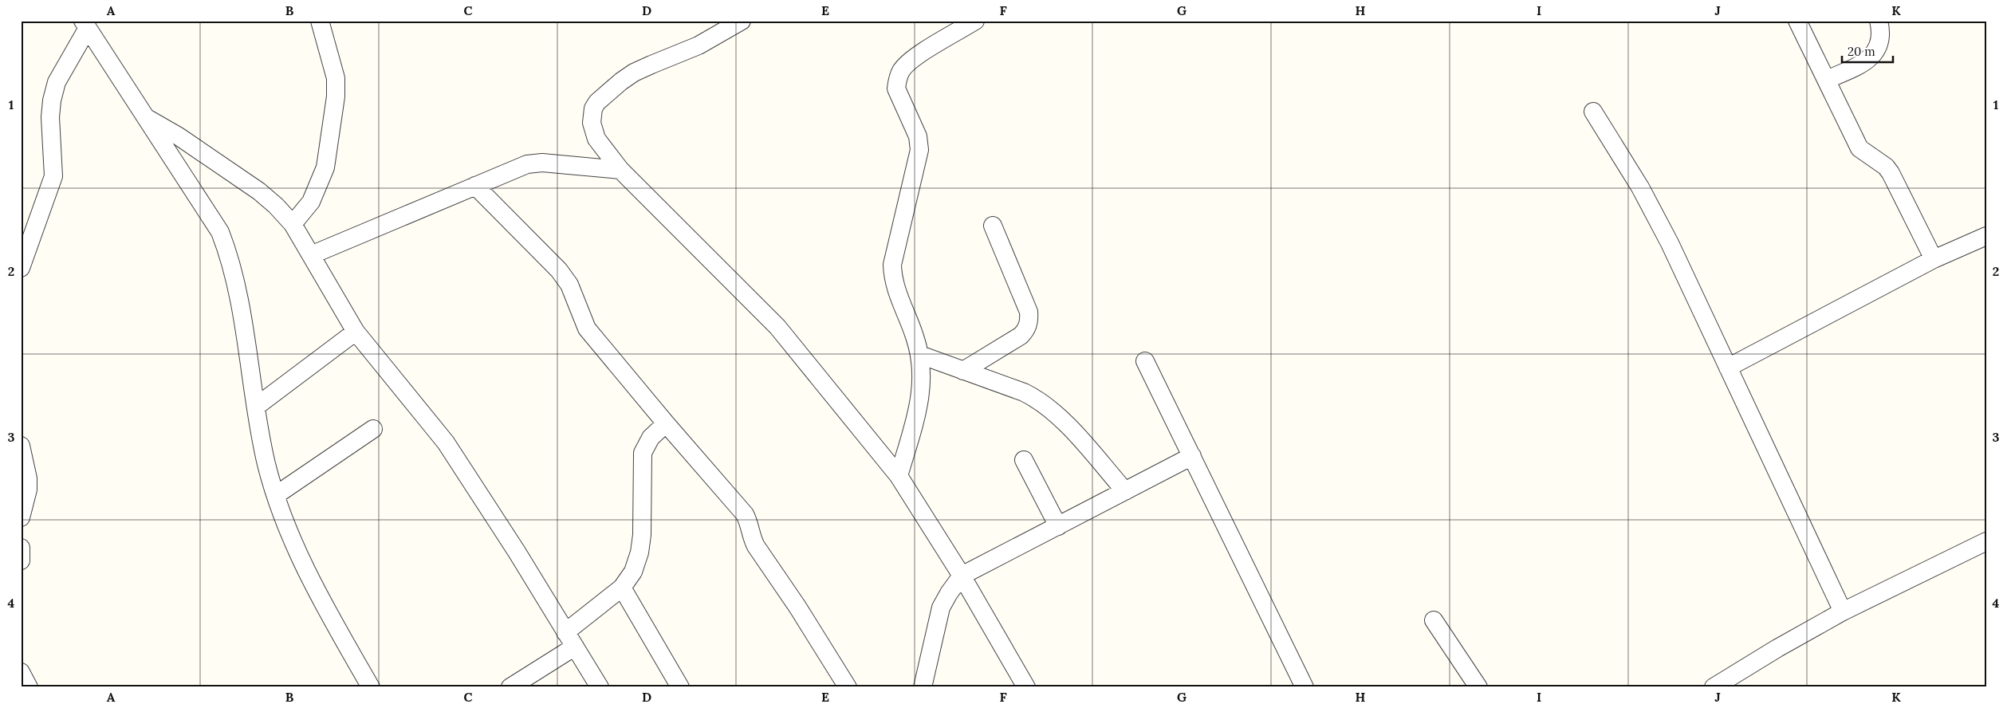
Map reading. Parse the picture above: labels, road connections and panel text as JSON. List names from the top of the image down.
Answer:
{
  "scale_bar": "20 m",
  "grid": {
    "columns": [
      "A",
      "B",
      "C",
      "D",
      "E",
      "F",
      "G",
      "H",
      "I",
      "J",
      "K"
    ],
    "rows": [
      "1",
      "2",
      "3",
      "4"
    ]
  }
}
